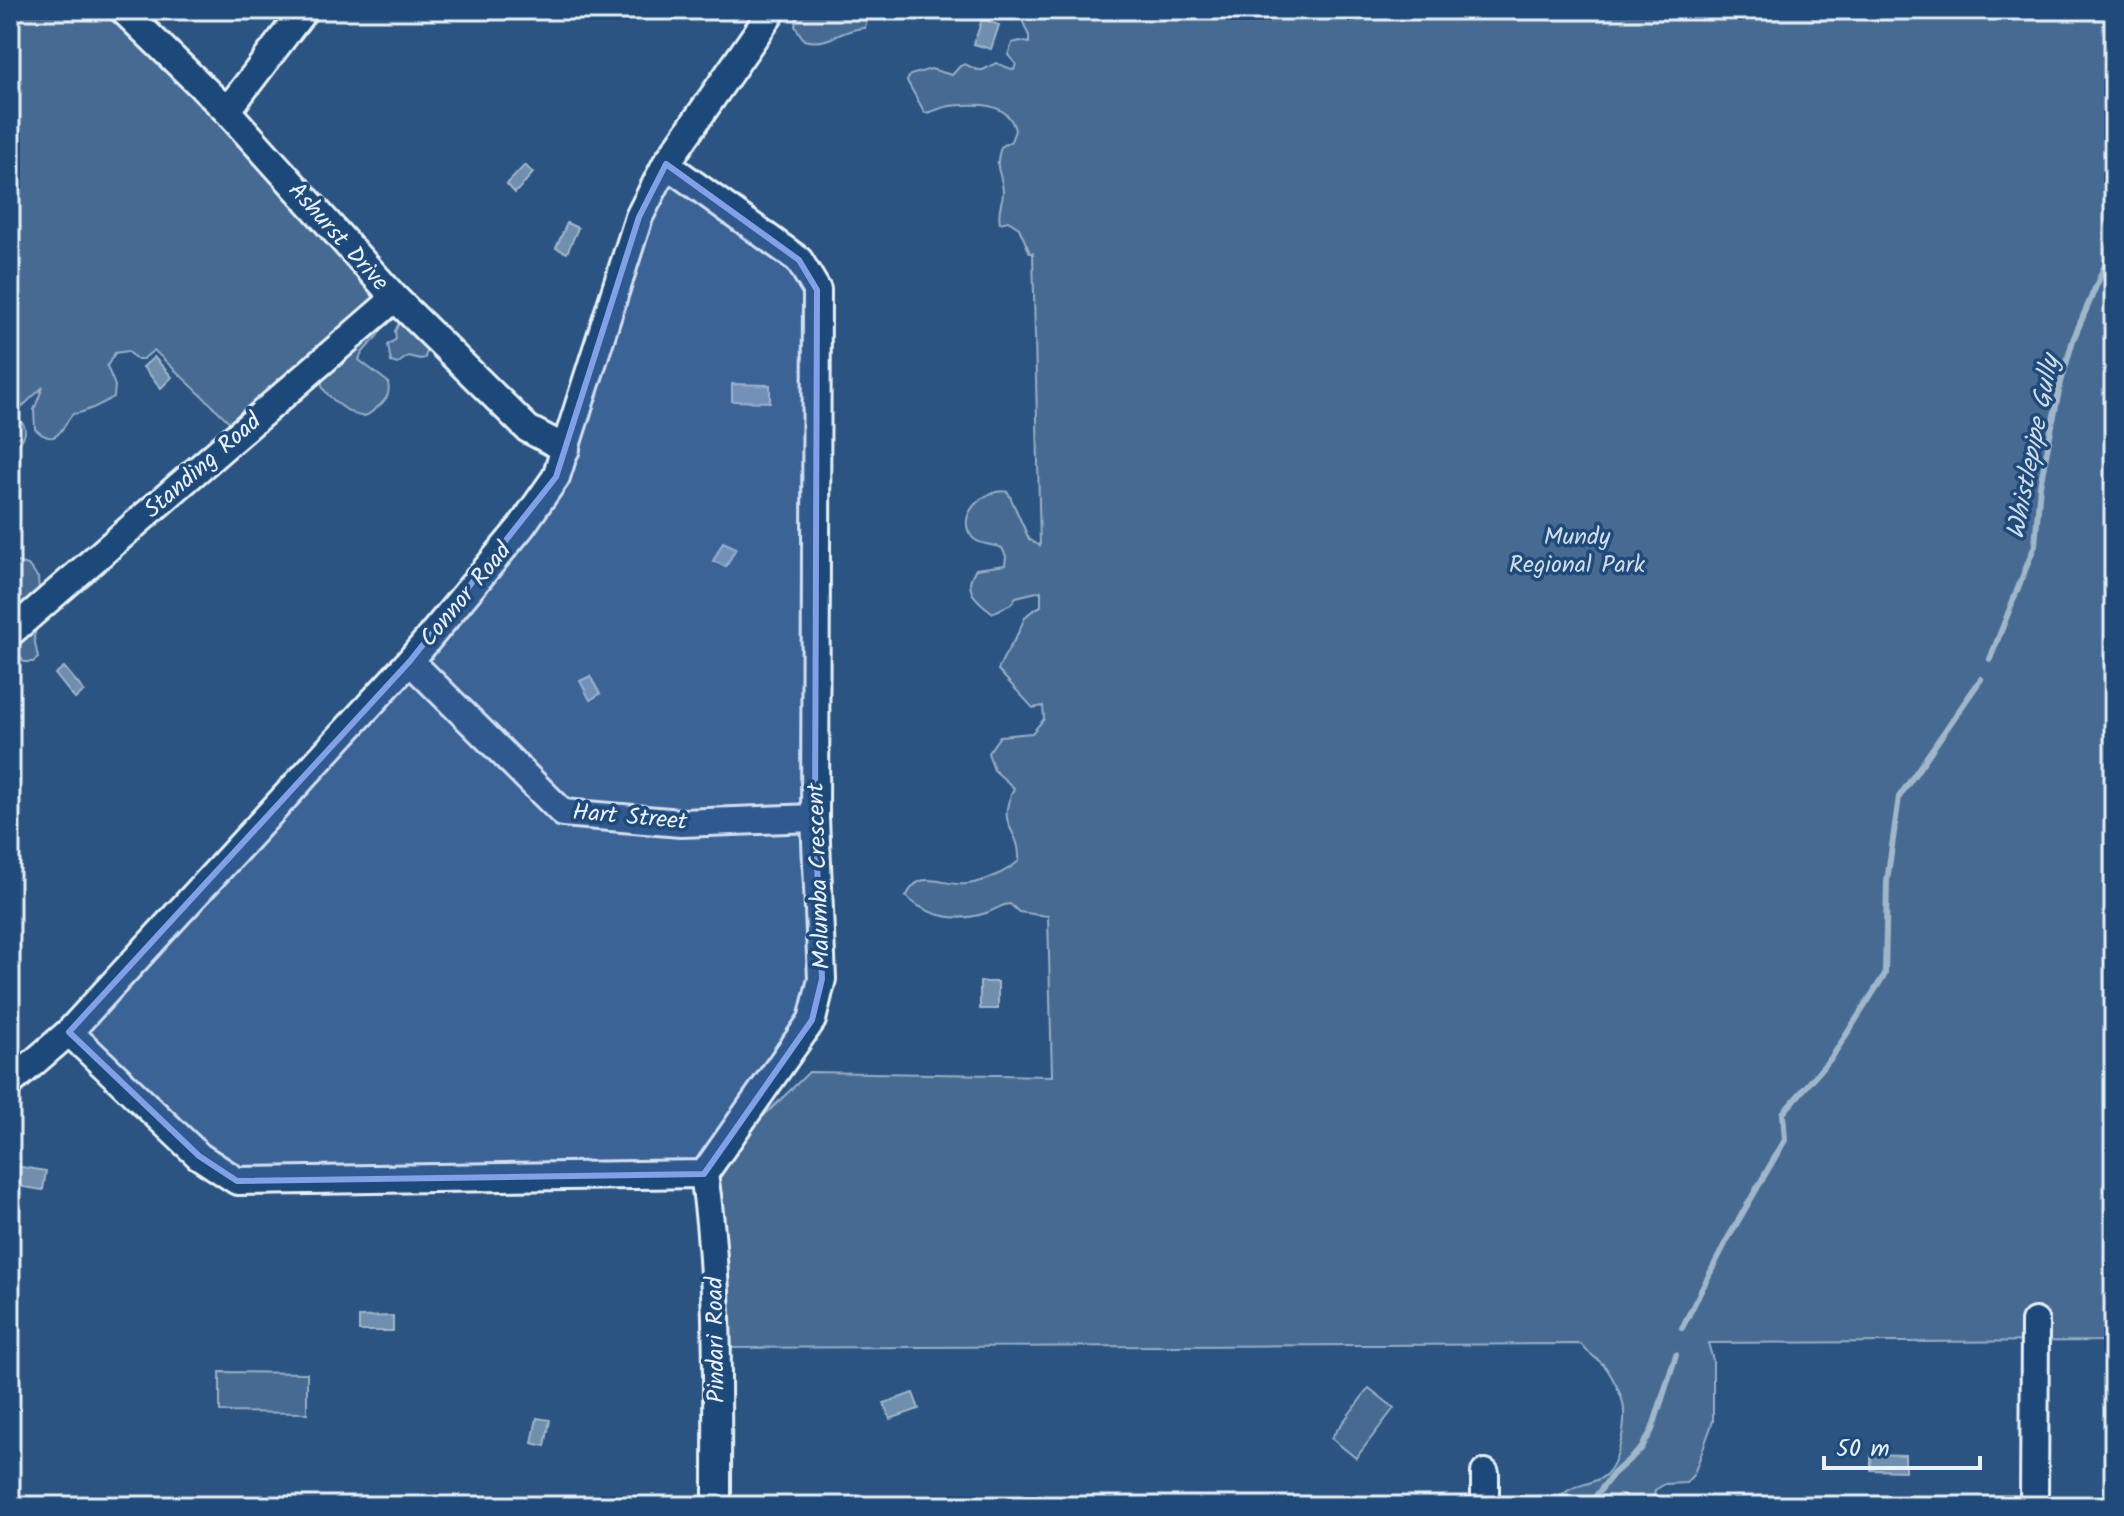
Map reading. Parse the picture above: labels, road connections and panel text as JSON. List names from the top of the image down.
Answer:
{
  "streets": {
    "street": [
      "Ashurst Drive",
      "Standing Road",
      "Connor Road",
      "Hart Street",
      "Malumba Crescent",
      "Pindari Road"
    ]
  },
  "crossings": [
    ["Ashurst Drive", "Standing Road"],
    ["Ashurst Drive", "Connor Road"],
    ["Connor Road", "Hart Street"],
    ["Connor Road", "Malumba Crescent"],
    ["Hart Street", "Malumba Crescent"],
    ["Malumba Crescent", "Pindari Road"]
  ],
  "water": ["Whistlepipe Gully"],
  "parks": ["Mundy Regional Park"],
  "scale_bar": "50 m"
}
